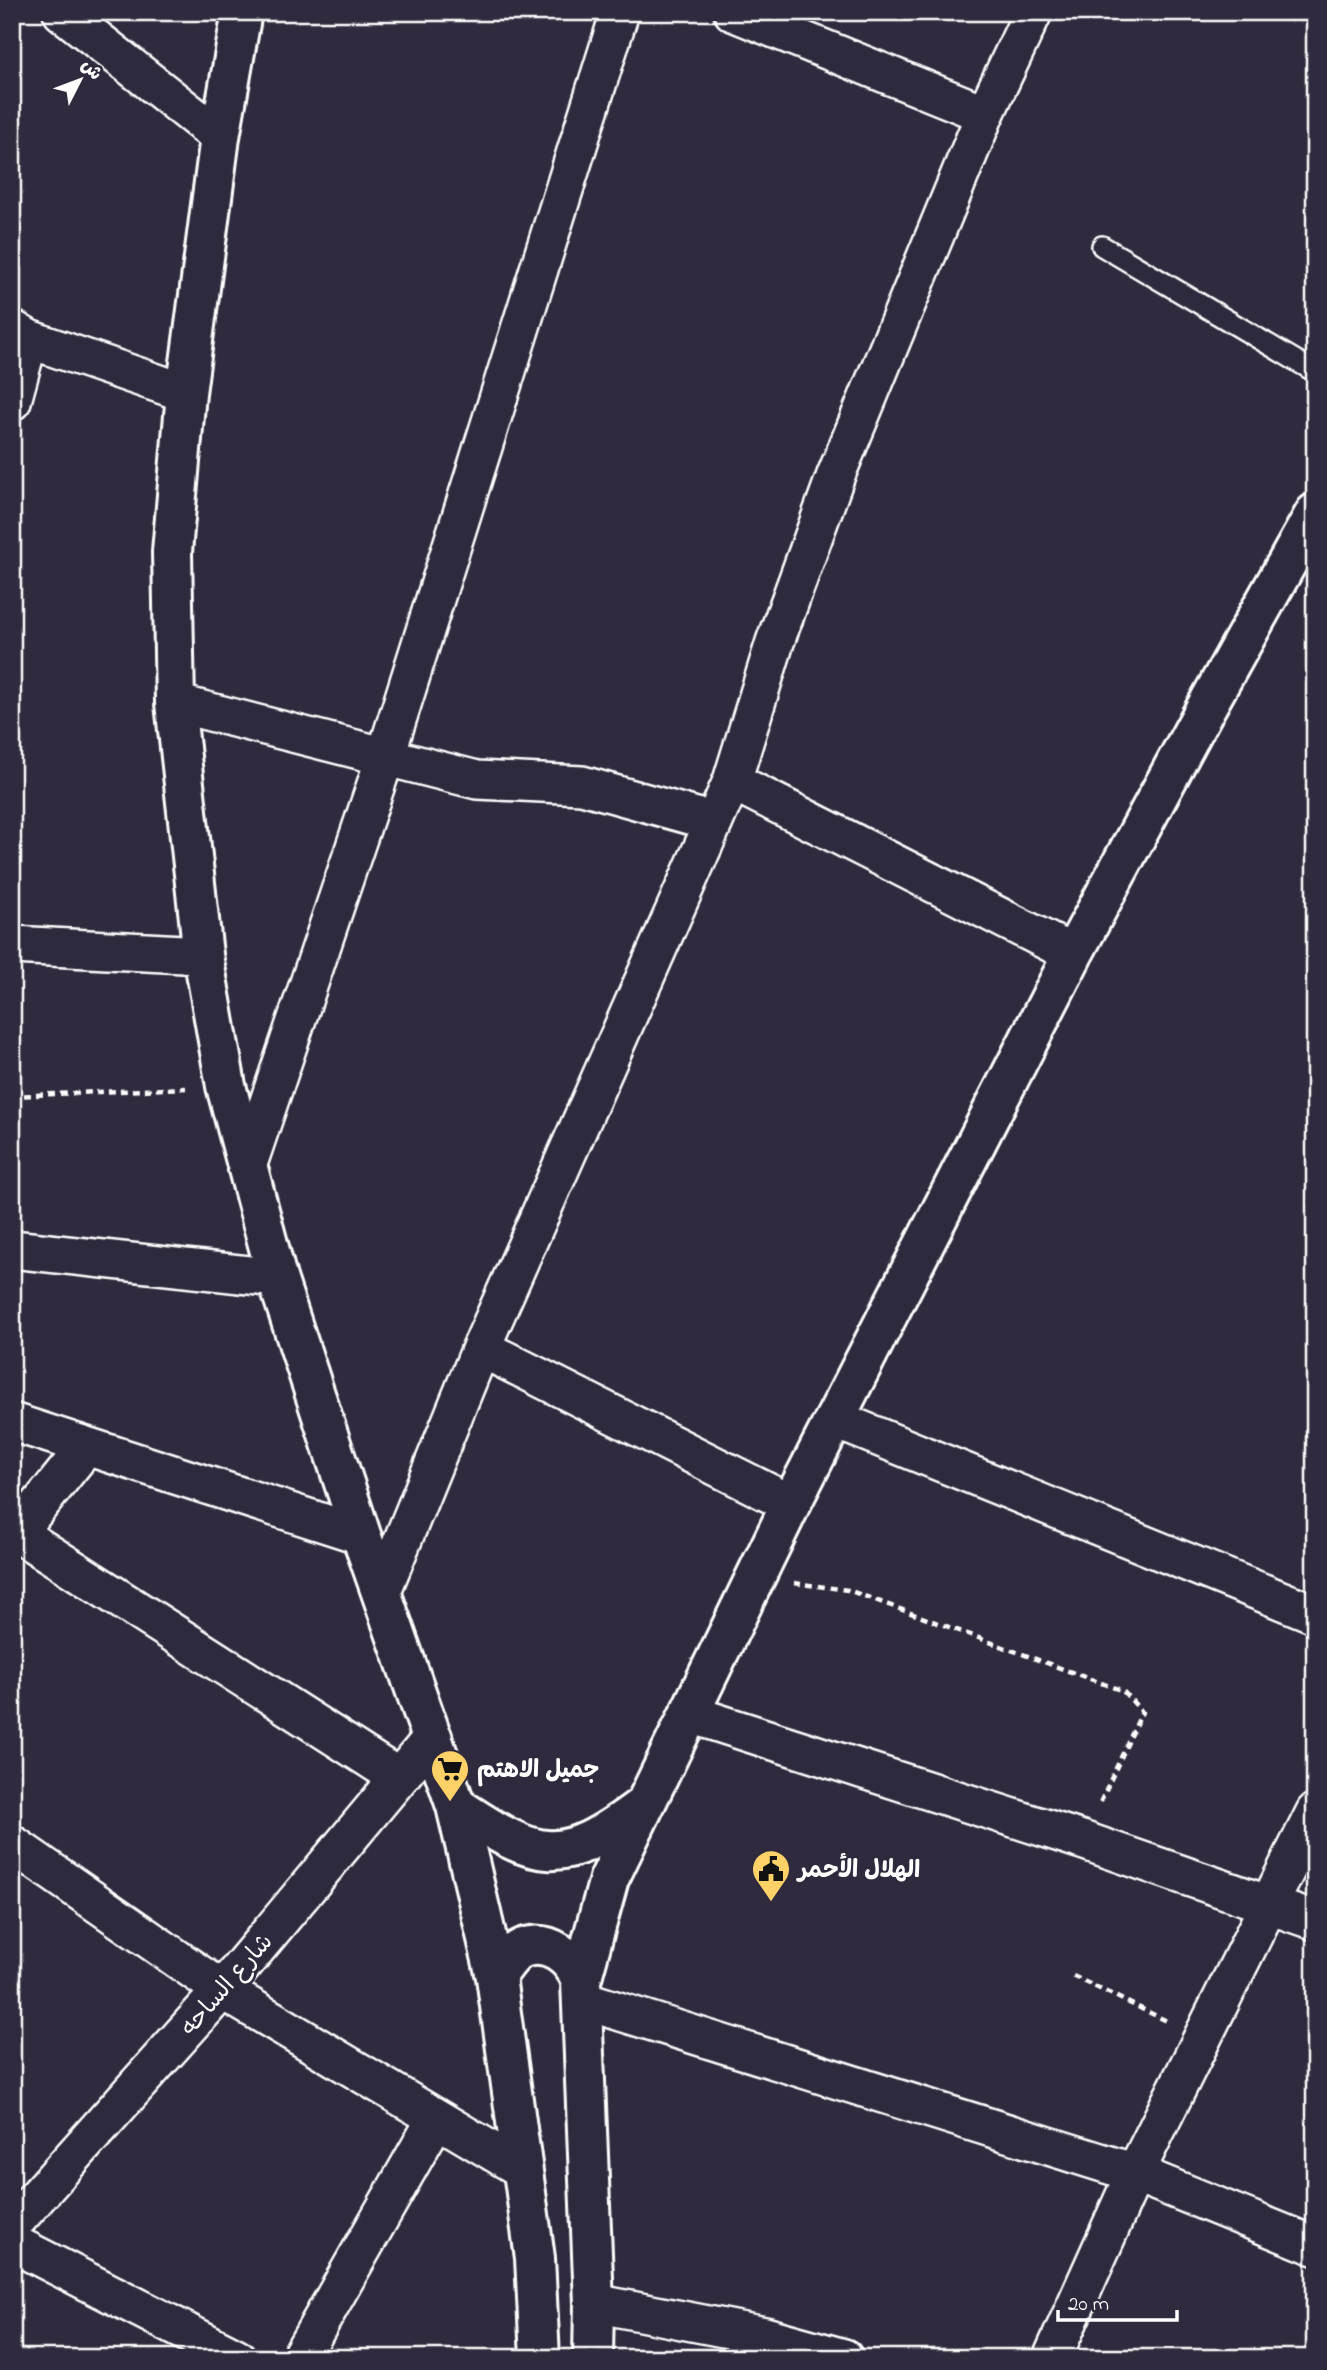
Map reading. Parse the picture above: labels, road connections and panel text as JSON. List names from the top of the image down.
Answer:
{
  "streets": {
    "street": ["شارع الساحه"]
  },
  "places": {
    "supermarket": ["جميل الاهتم"],
    "public building": ["الهلال الأحمر"]
  },
  "scale_bar": "20 m",
  "north": "top right"
}
